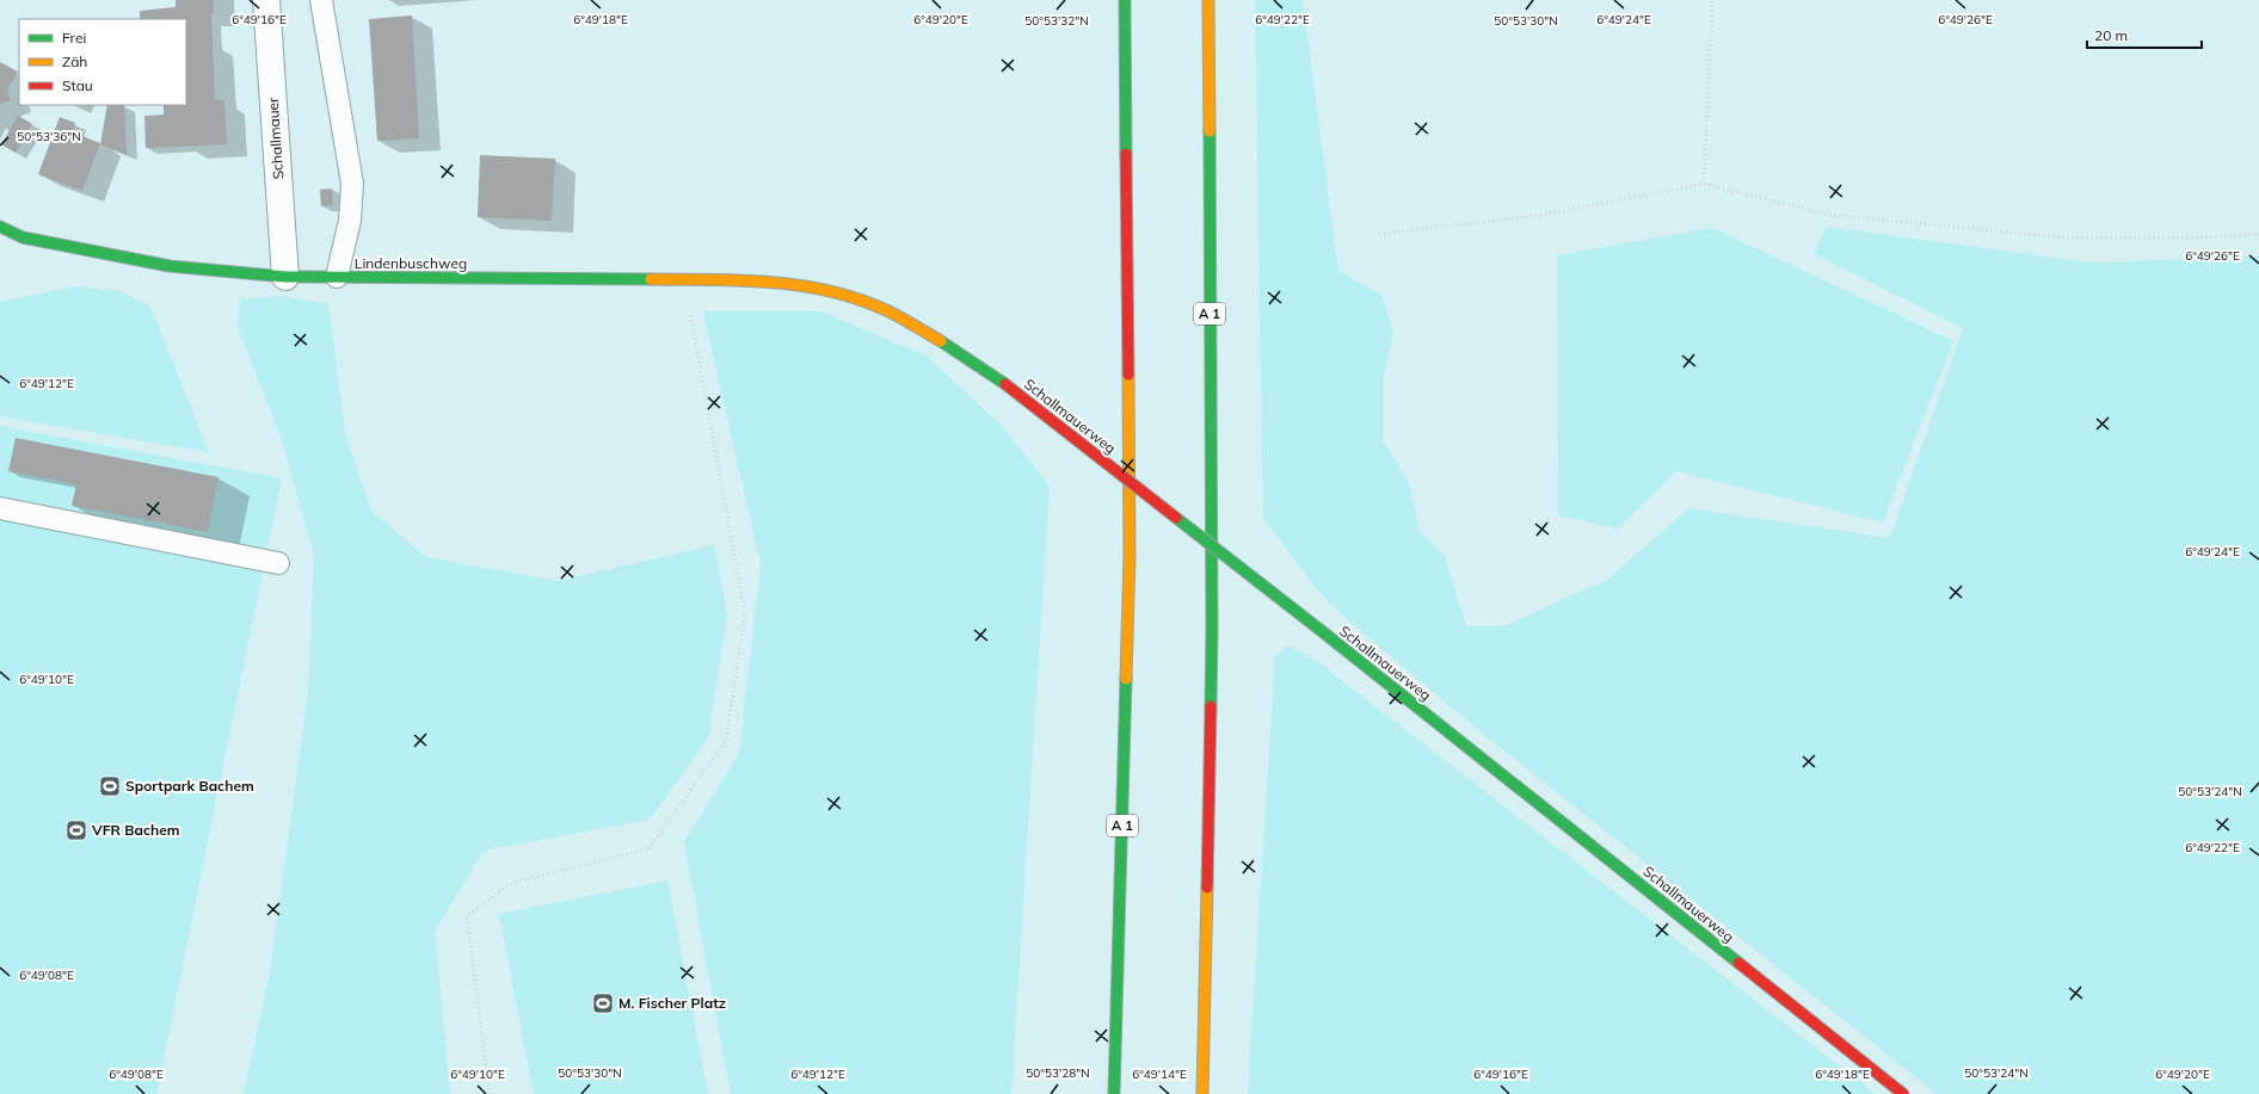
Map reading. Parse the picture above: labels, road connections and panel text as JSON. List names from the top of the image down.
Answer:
{
  "streets": {
    "main road": ["Lindenbuschweg", "A 1", "Schallmauerweg"],
    "street": ["Schallmauer"]
  },
  "crossings": [
    ["Schallmauer", "Lindenbuschweg"],
    ["Lindenbuschweg", "Schallmauerweg"]
  ],
  "places": {
    "sports": ["Sportpark Bachem", "VFR Bachem", "M. Fischer Platz"]
  },
  "legend": ["Frei", "Zäh", "Stau"],
  "scale_bar": "20 m",
  "coordinates": [
    "6°49'24\"E",
    "6°49'16\"E",
    "6°49'18\"E",
    "6°49'20\"E",
    "6°49'22\"E",
    "6°49'26\"E",
    "50°53'32\"N",
    "50°53'30\"N",
    "50°53'36\"N",
    "6°49'12\"E",
    "6°49'10\"E",
    "50°53'24\"N",
    "6°49'08\"E",
    "50°53'28\"N",
    "6°49'14\"E"
  ]
}
